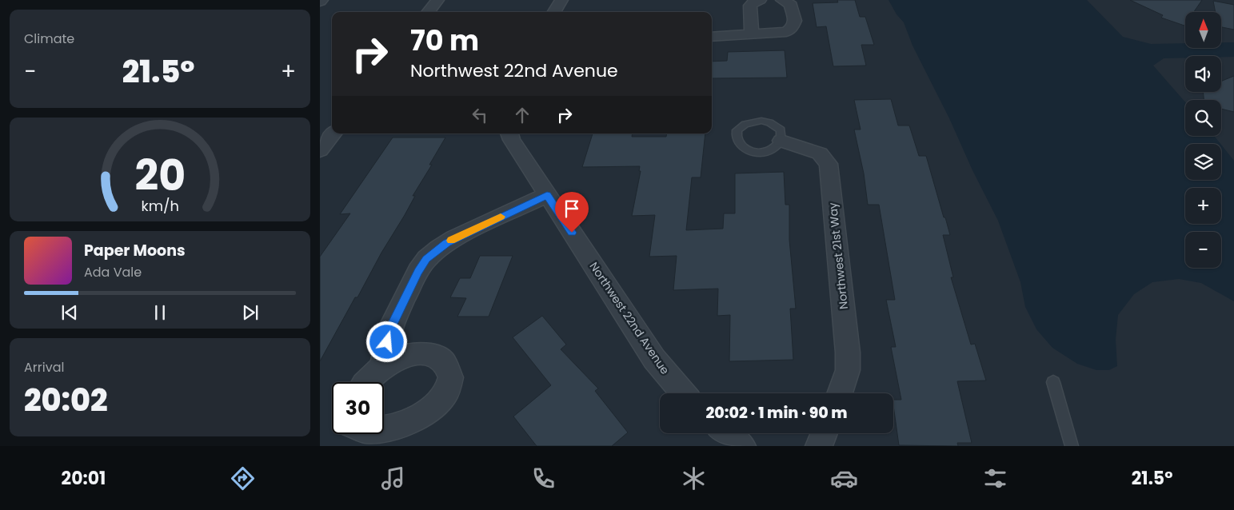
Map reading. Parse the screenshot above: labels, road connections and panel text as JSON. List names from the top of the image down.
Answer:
{
  "streets": {
    "street": ["Northwest 21st Way", "Northwest 22nd Avenue"]
  },
  "north": "top",
  "page": {
    "tile": [
      "Climate",
      ["Arrival", "20:02"]
    ],
    "map_buttons": ["+", "−"],
    "turn": ["70 m", "Northwest 22nd Avenue"],
    "heat": ["−", "21.5°", "+"],
    "song": ["Paper Moons", "Ada Vale"],
    "limit": "30",
    "trip": "20:02 · 1 min · 90 m",
    "tabs": ["20:01", "21.5°"],
    "gauge": ["20", "km/h"]
  }
}
